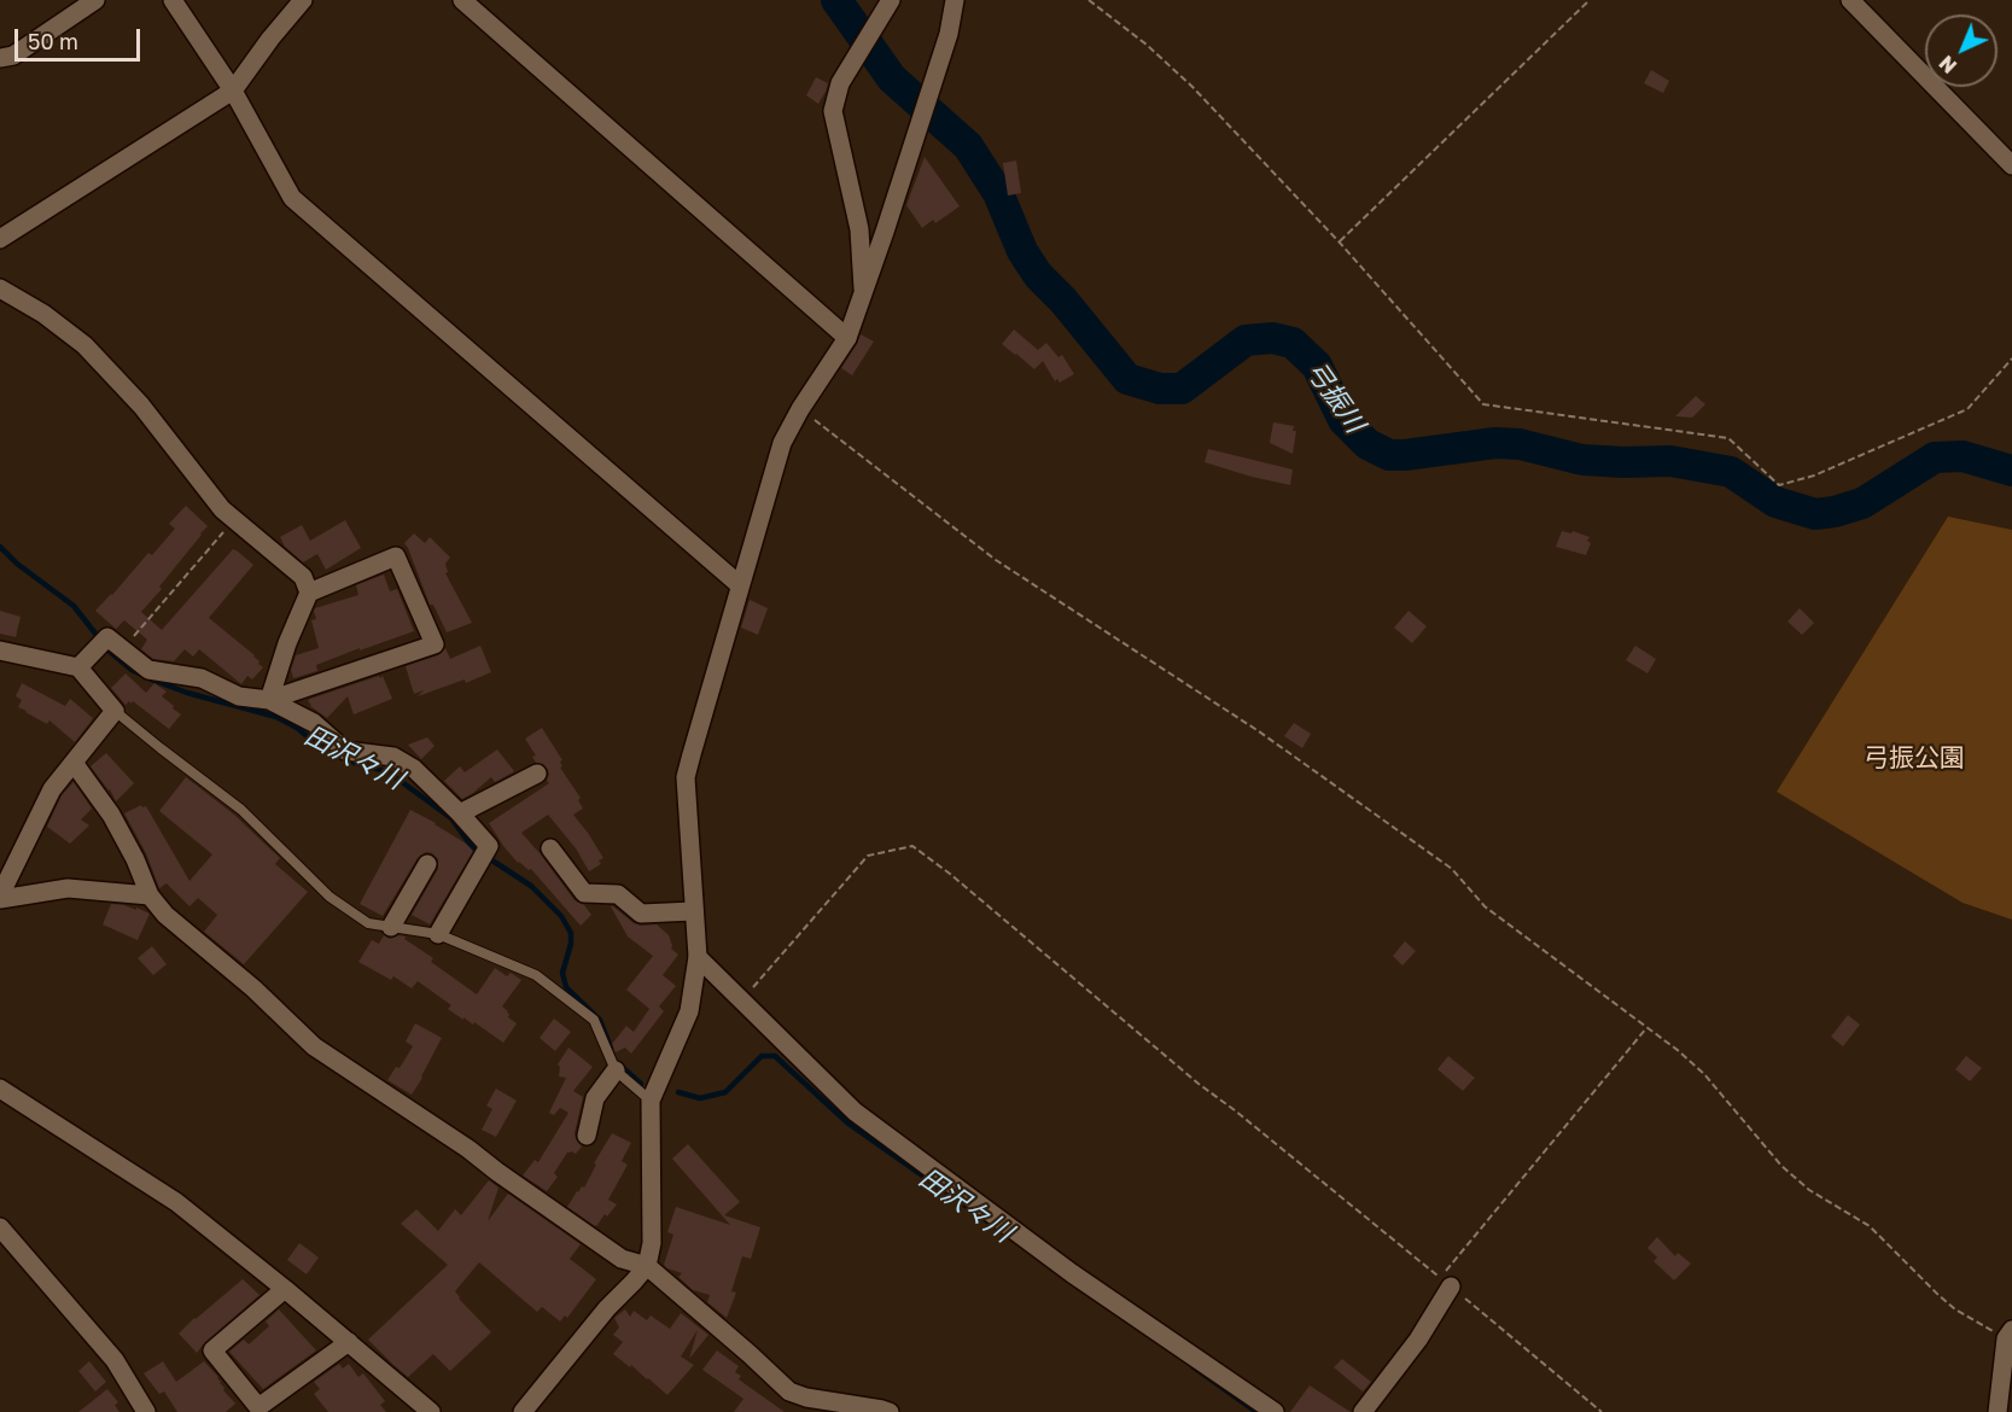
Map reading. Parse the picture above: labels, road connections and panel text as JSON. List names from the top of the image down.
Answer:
{
  "water": ["弓振川", "田沢々川"],
  "parks": ["弓振公園"],
  "scale_bar": "50 m",
  "north": "bottom left"
}
